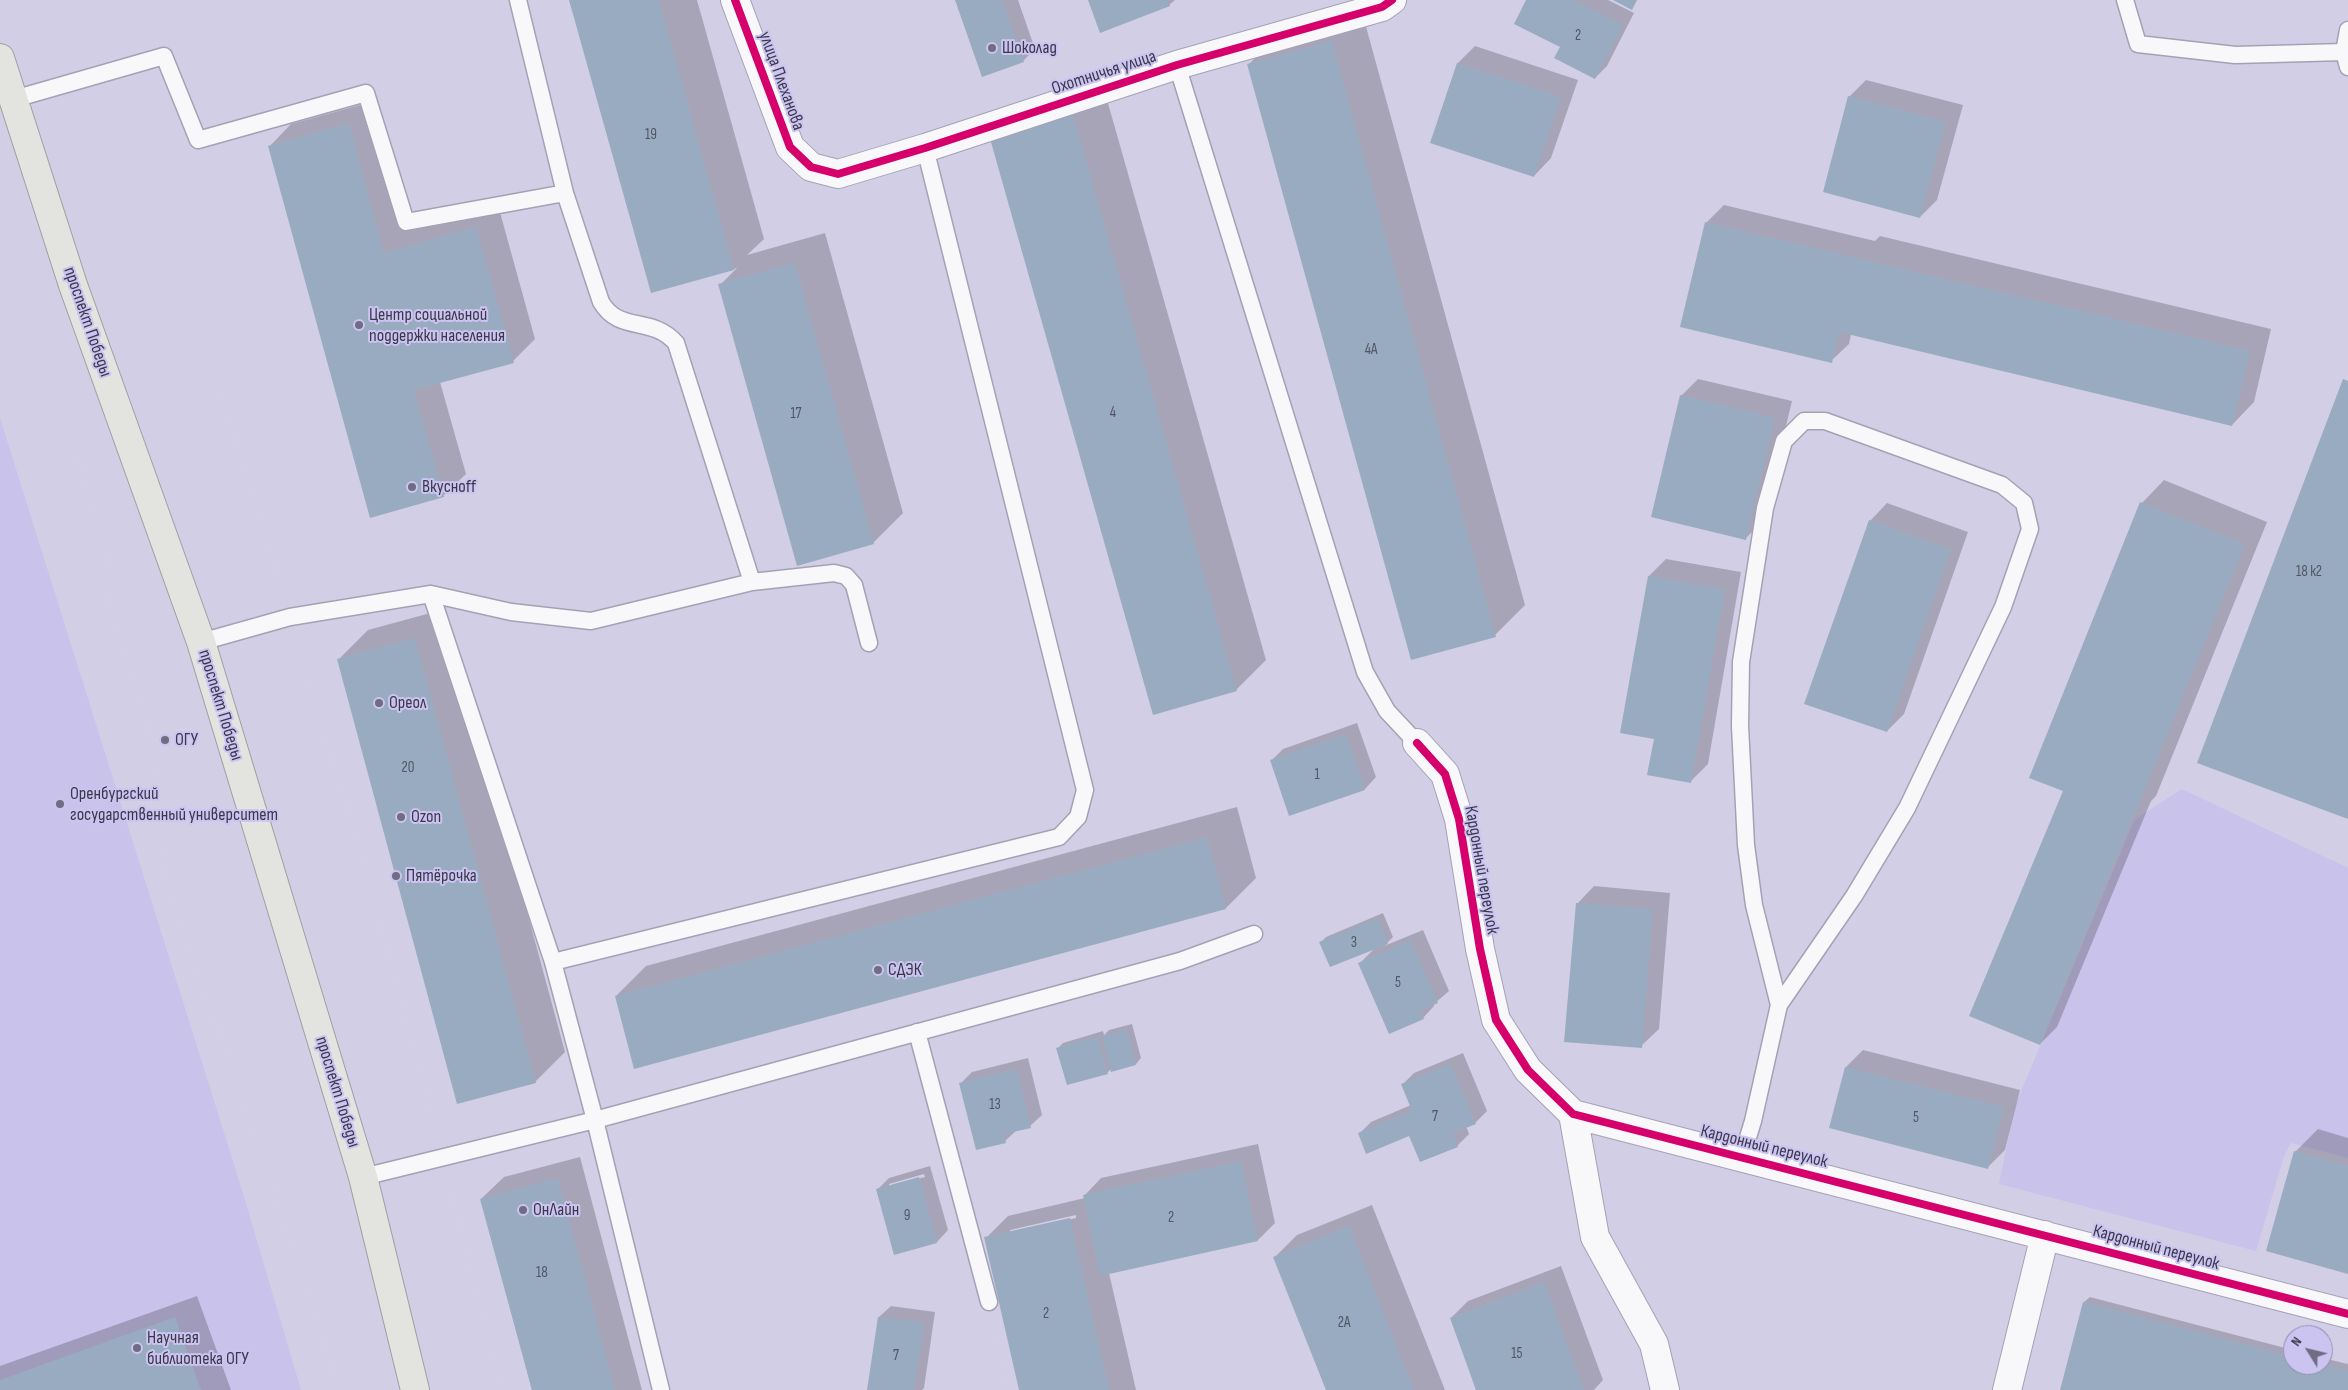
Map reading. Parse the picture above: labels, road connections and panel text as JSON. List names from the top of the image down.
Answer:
{
  "streets": {
    "main road": ["проспект Победы"],
    "street": ["Охотничья улица", "улица Плеханова", "Кардонный переулок"]
  },
  "crossings": [
    ["Охотничья улица", "улица Плеханова"]
  ],
  "places": [
    "Шоколад",
    "Центр социальной поддержки населения",
    "Вкусноff",
    "Ореол",
    "ОГУ",
    "Оренбургский государственный университет",
    "Ozon",
    "Пятёрочка",
    "СДЭК",
    "ОнЛайн",
    "Научная библиотека ОГУ"
  ],
  "house_numbers": [
    "2",
    "19",
    "4А",
    "4",
    "17",
    "18 к2",
    "20",
    "1",
    "3",
    "5",
    "13",
    "7",
    "5",
    "9",
    "2",
    "18",
    "2",
    "2А",
    "15",
    "7"
  ],
  "north": "top left"
}
